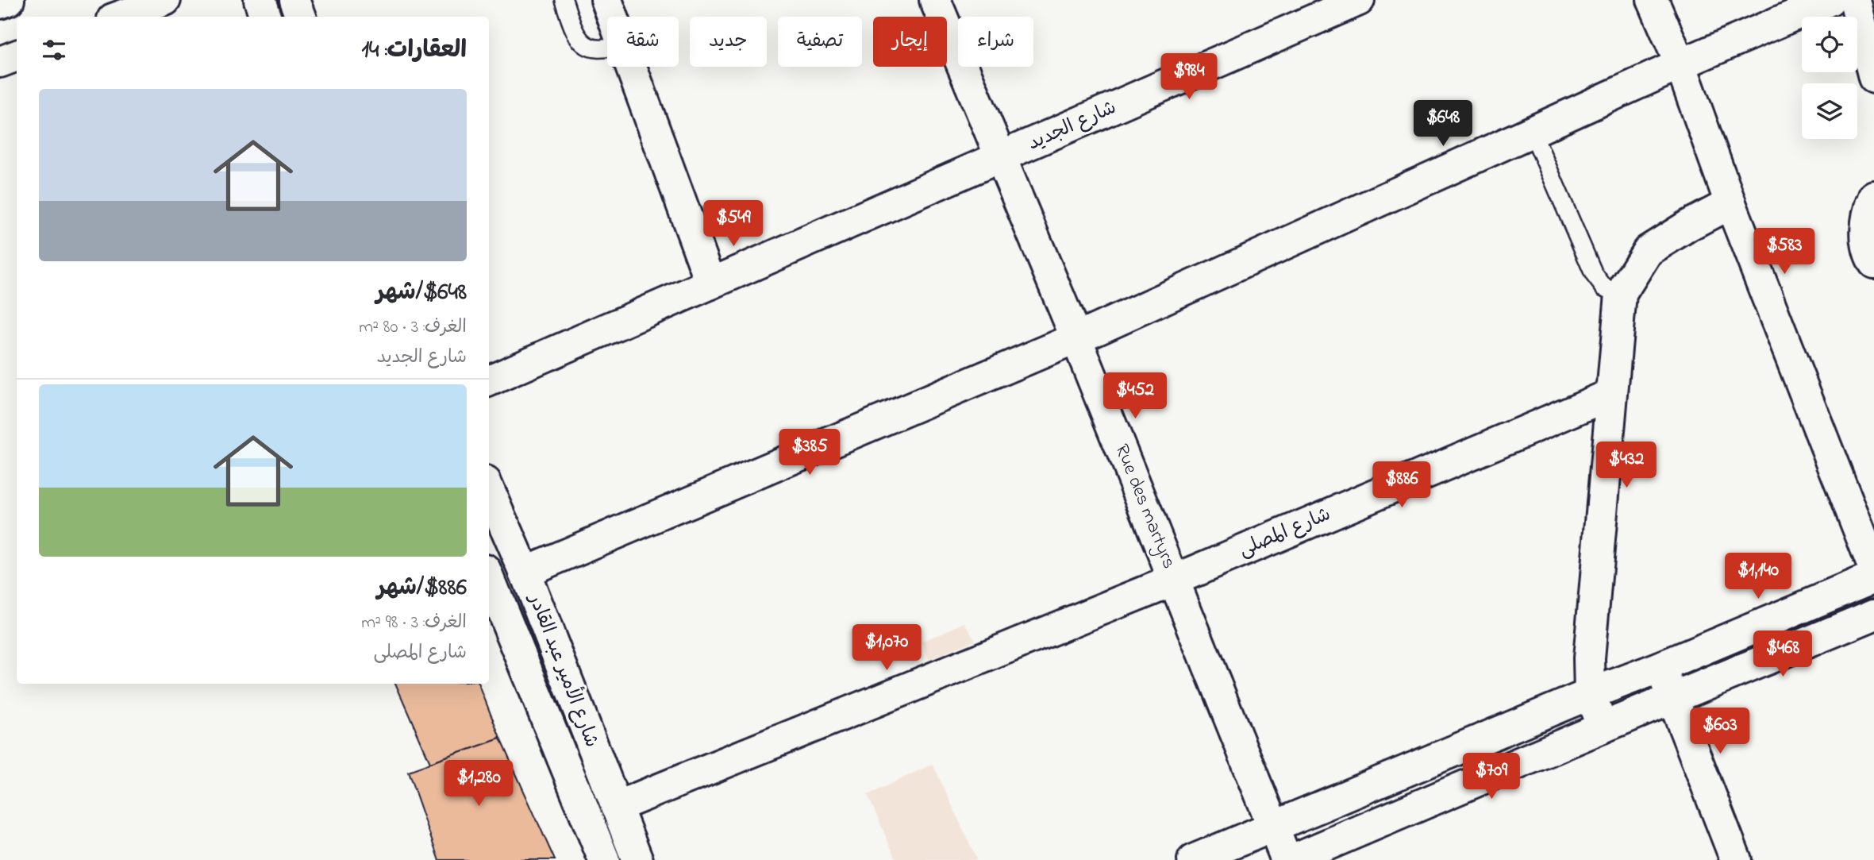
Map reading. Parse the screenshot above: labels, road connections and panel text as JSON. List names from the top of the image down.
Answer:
{
  "streets": {
    "street": [
      "شارع الجديد",
      "Rue des martyrs",
      "شارع المصلى",
      "شارع الأمير عبد القادر"
    ]
  },
  "crossings": [
    ["شارع الجديد", "Rue des martyrs"],
    ["Rue des martyrs", "شارع المصلى"],
    ["شارع المصلى", "شارع الأمير عبد القادر"]
  ],
  "page": {
    "chip": [
      "شراء",
      "إيجار",
      "تصفية",
      "جديد",
      "شقة"
    ],
    "heading": "العقارات: 14",
    "price": [
      "$984",
      "$648",
      "$549",
      "$583",
      "$452",
      "$385",
      "$432",
      "$886",
      "$1,140",
      "$1,070",
      "$468",
      "$603",
      "$709",
      "$1,280"
    ],
    "list": [
      {
        "name": "$648/شهر",
        "note": "الغرف: 3 · 80 m² · شارع الجديد"
      },
      {
        "name": "$886/شهر",
        "note": "الغرف: 3 · 98 m² · شارع المصلى"
      }
    ]
  }
}
